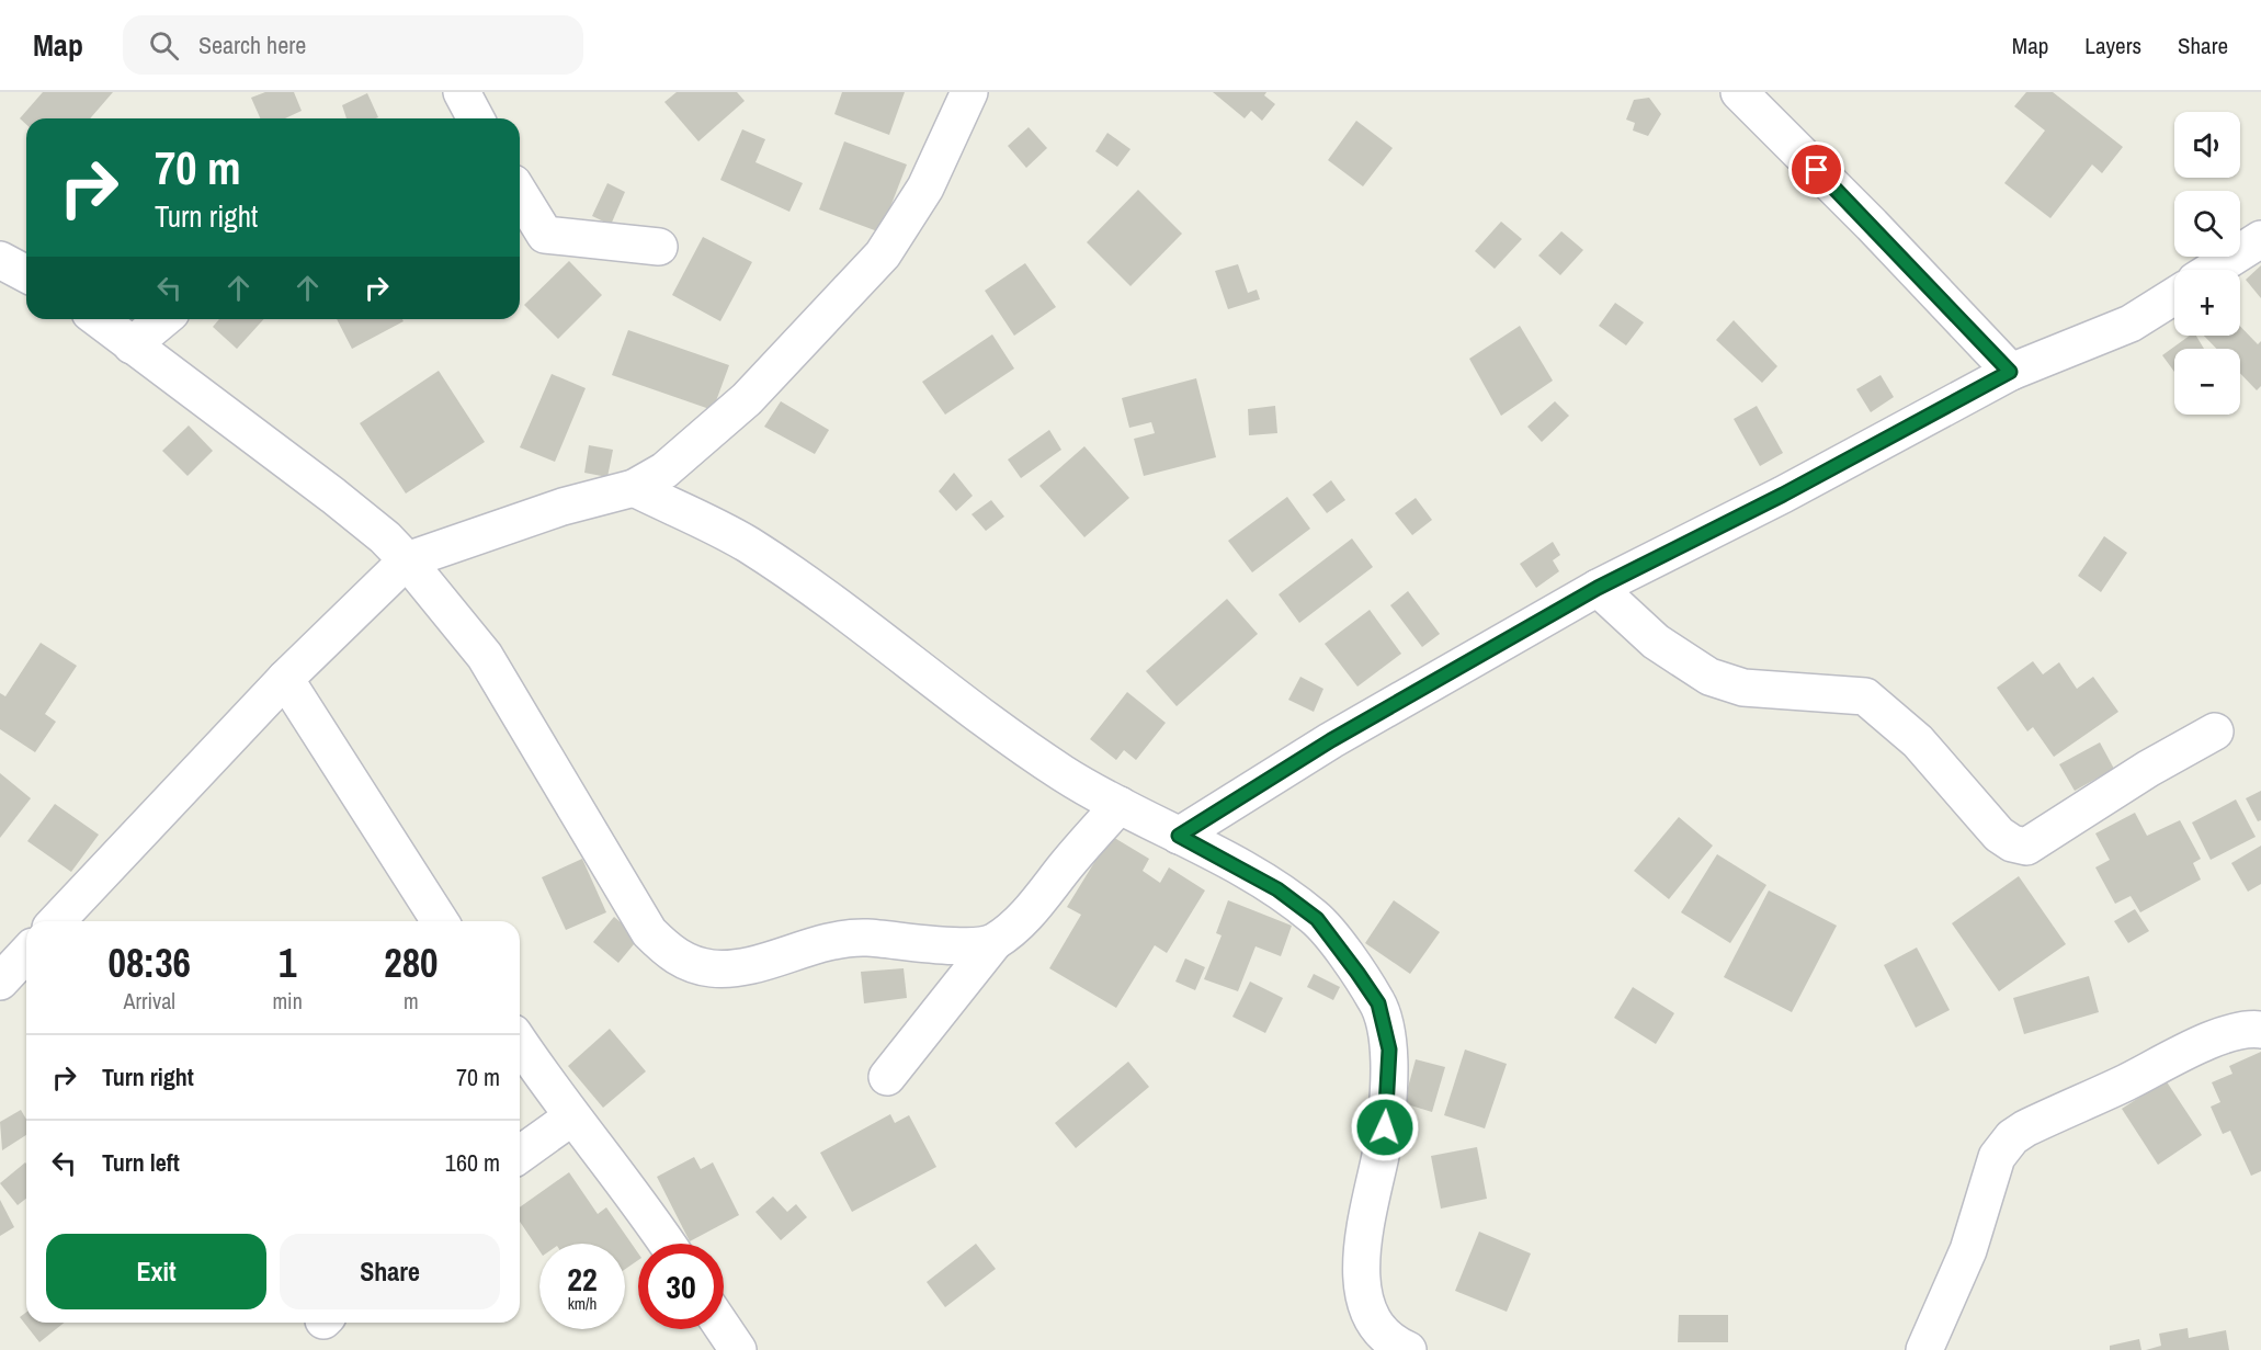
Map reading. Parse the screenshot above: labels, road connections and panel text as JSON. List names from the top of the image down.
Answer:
{
  "page": {
    "header": "Map",
    "search": "Search here",
    "nav": ["Map", "Layers", "Share"],
    "map_buttons": ["+", "−"],
    "turn": ["70 m", "Turn right"],
    "eta": [
      "08:36",
      "Arrival",
      "1",
      "min",
      "280",
      "m"
    ],
    "list": [
      {
        "name": "Turn right",
        "value": "70 m"
      },
      {
        "name": "Turn left",
        "value": "160 m"
      }
    ],
    "buttons": ["Exit", "Share"],
    "speed": "22 km/h",
    "limit": "30"
  }
}
